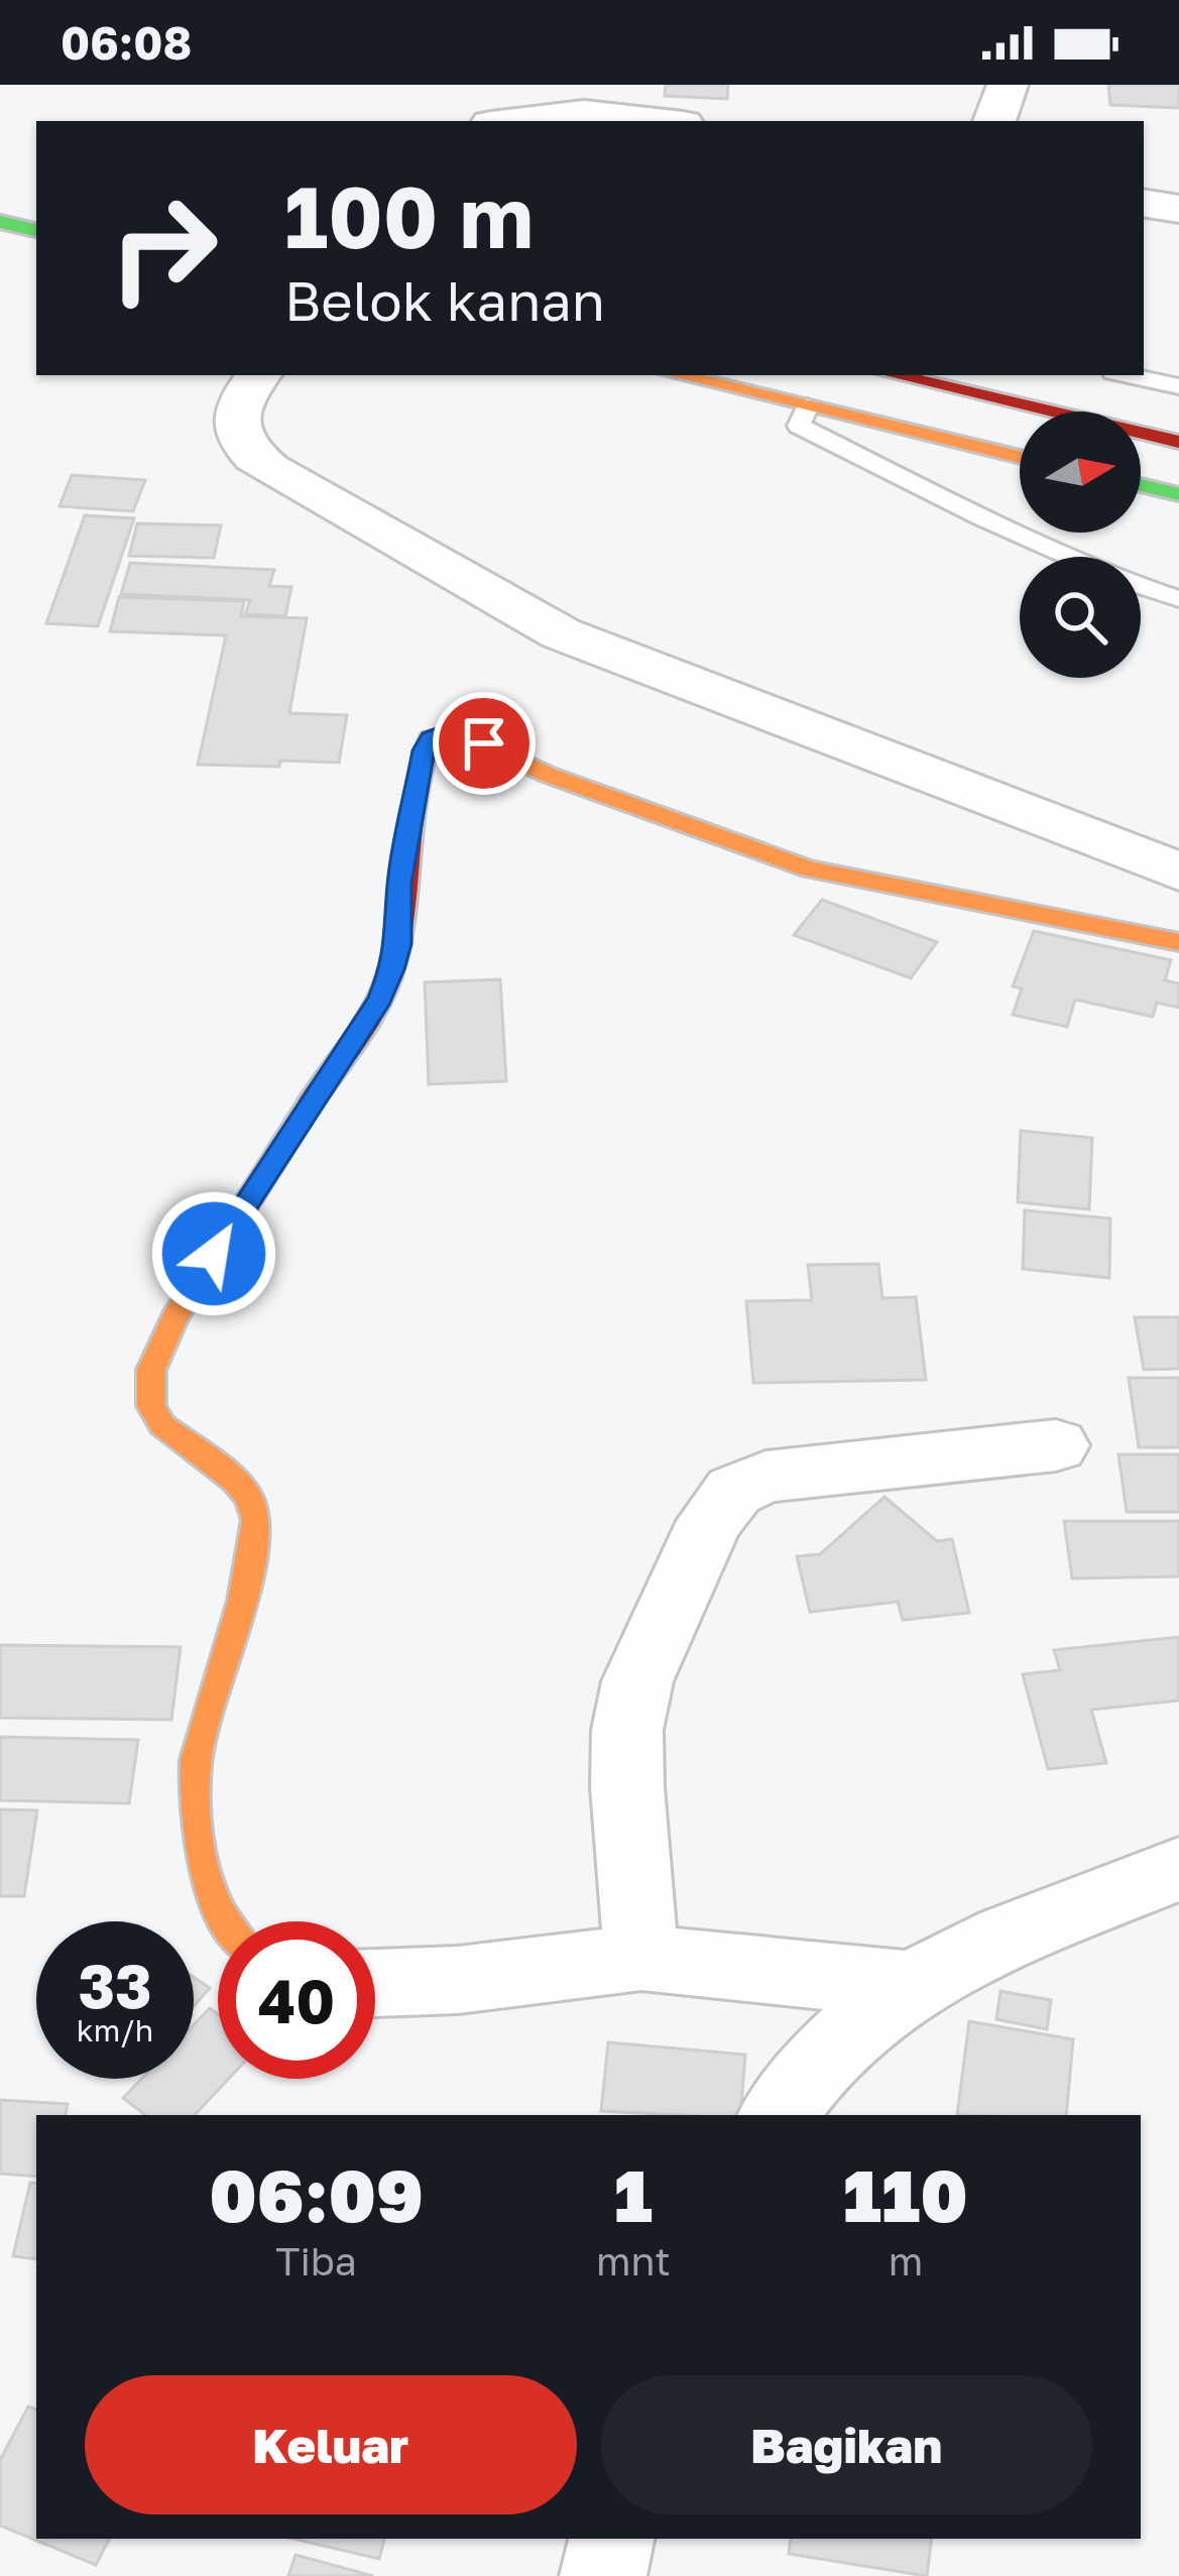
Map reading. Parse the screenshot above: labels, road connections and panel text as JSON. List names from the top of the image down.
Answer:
{
  "north": "right",
  "page": {
    "status": "06:08",
    "turn": ["100 m", "Belok kanan"],
    "speed": "33 km/h",
    "limit": "40",
    "eta": [
      "06:09",
      "Tiba",
      "1",
      "mnt",
      "110",
      "m"
    ],
    "buttons": ["Keluar", "Bagikan"]
  }
}
